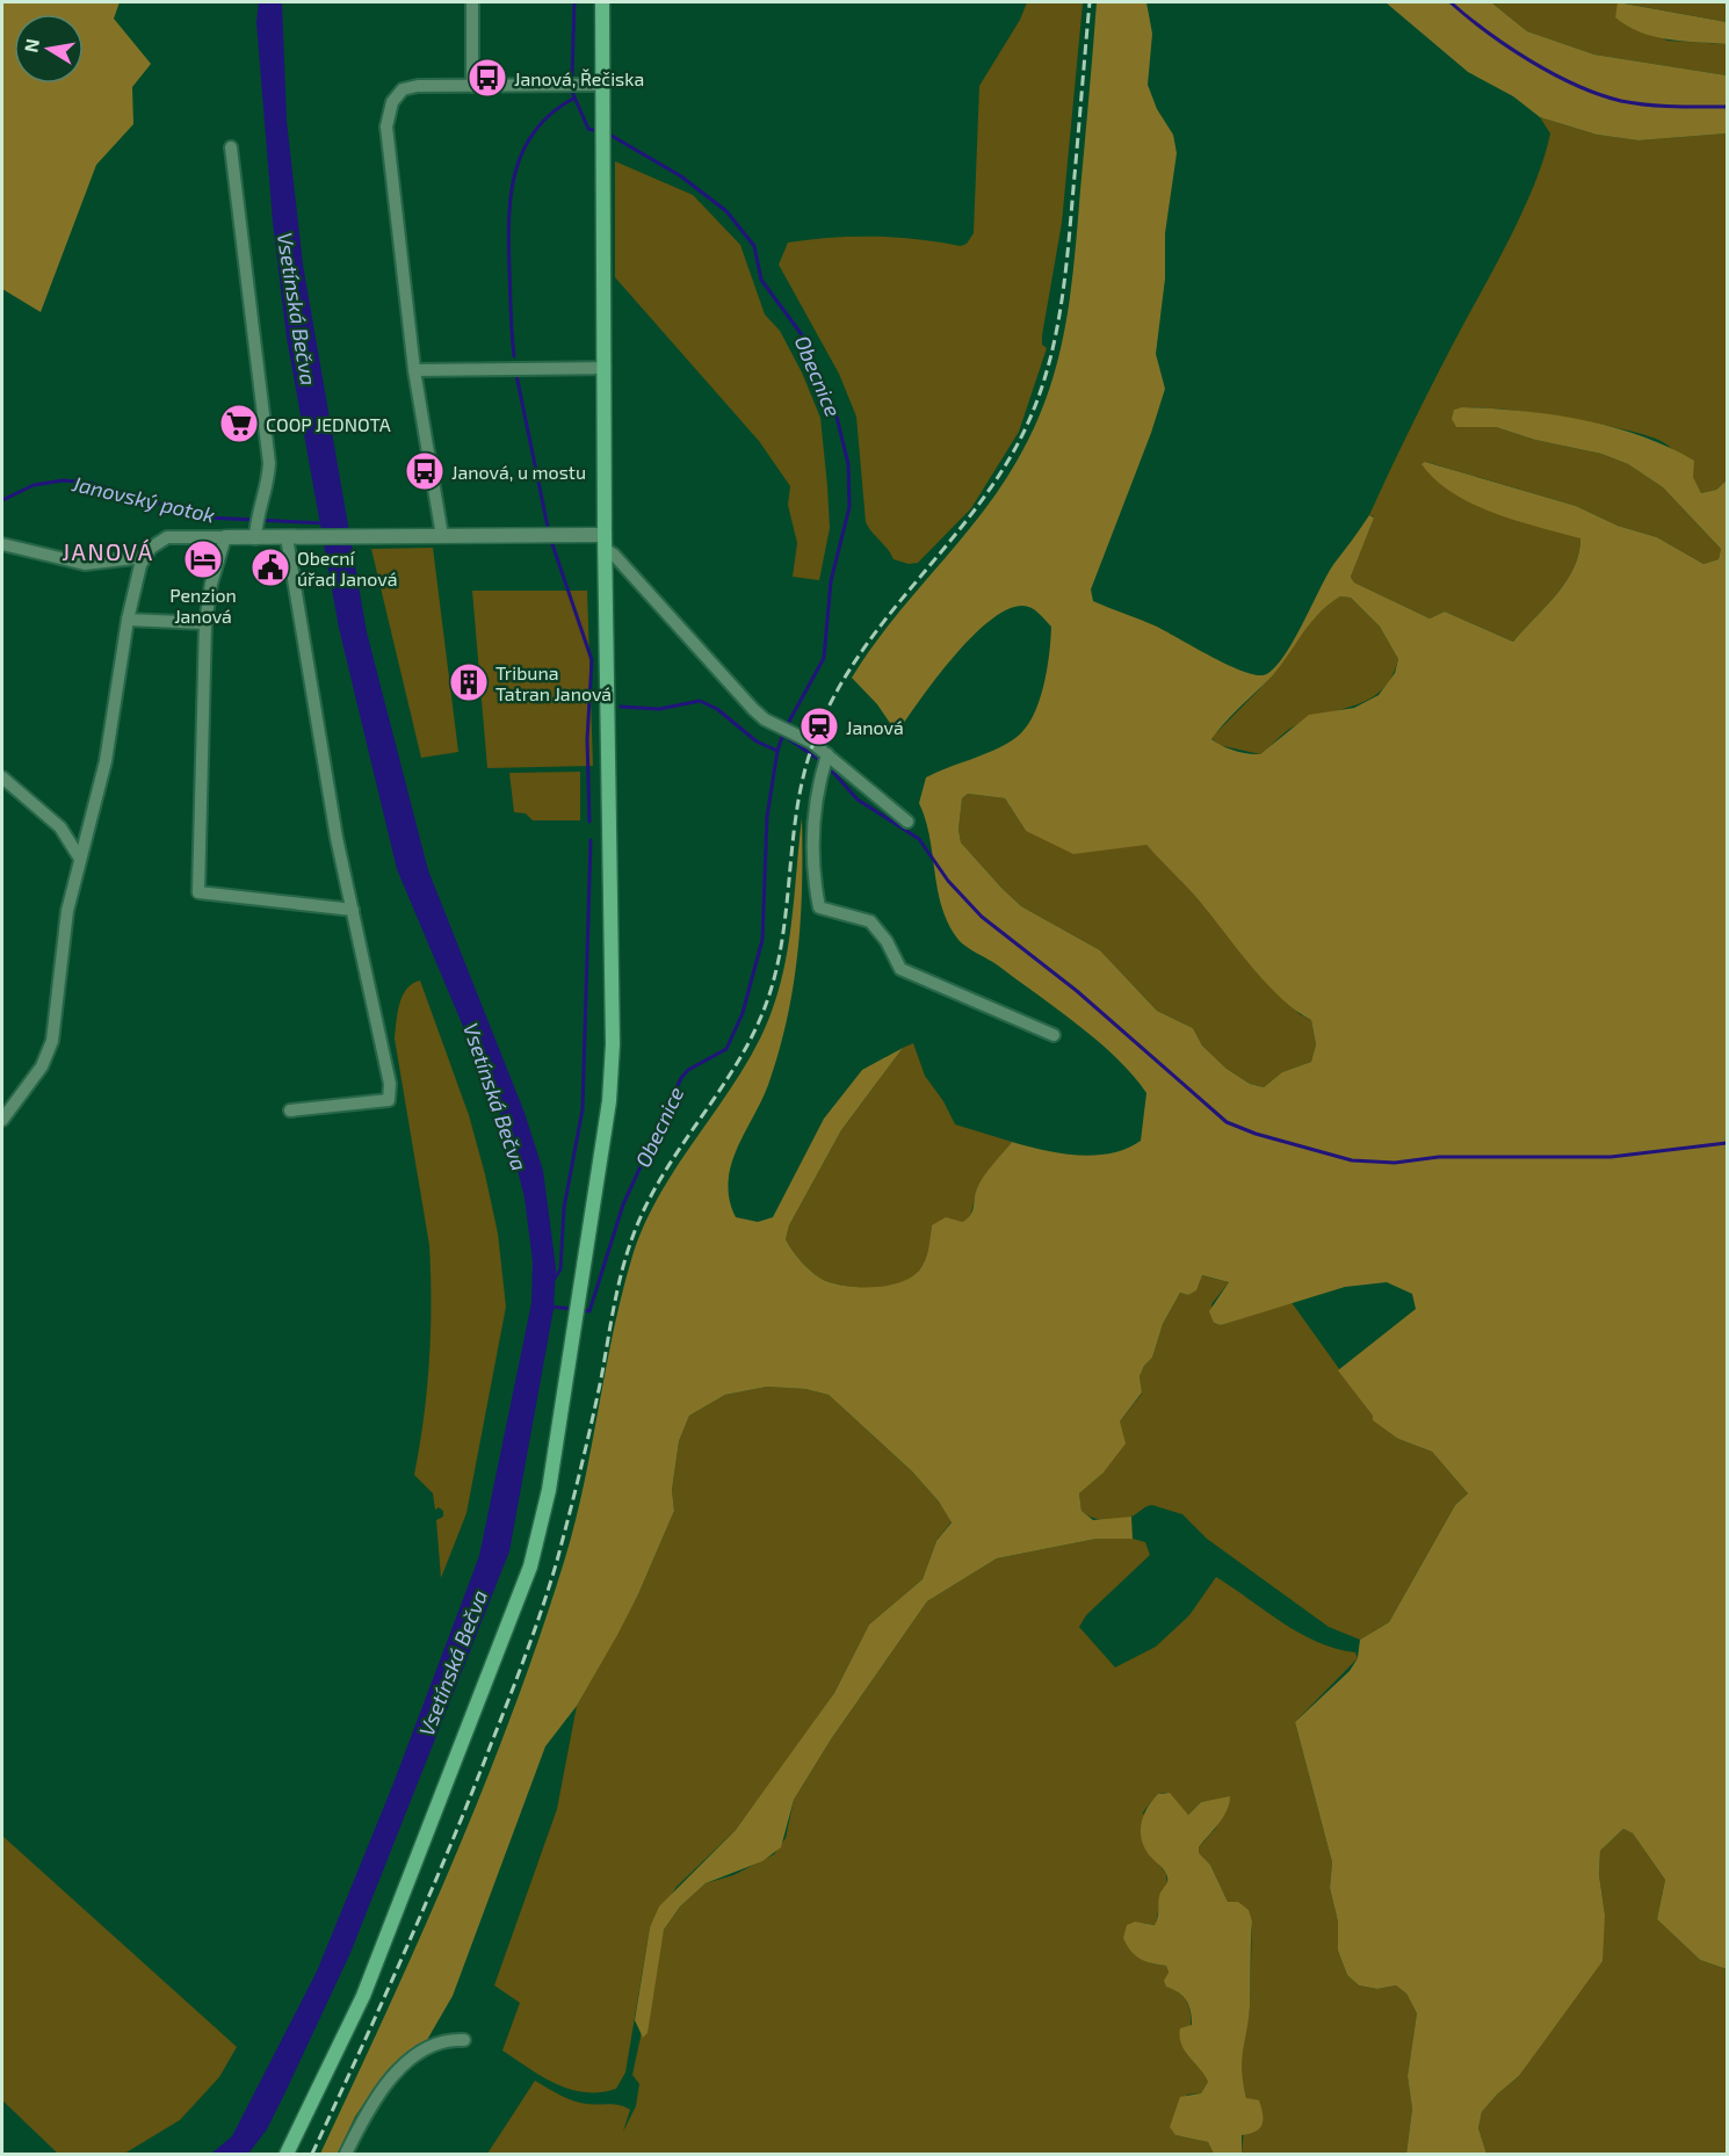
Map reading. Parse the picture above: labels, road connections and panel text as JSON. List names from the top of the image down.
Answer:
{
  "districts": ["JANOVÁ"],
  "water": ["Vsetínská Bečva", "Obecnice", "Janovský potok"],
  "places": {
    "bus stop": ["Janová, Řečiska", "Janová, u mostu"],
    "supermarket": ["COOP JEDNOTA"],
    "hotel": ["Penzion Janová"],
    "public building": ["Obecní úřad Janová"],
    "building": ["Tribuna Tatran Janová"],
    "station": ["Janová"]
  },
  "north": "left"
}
